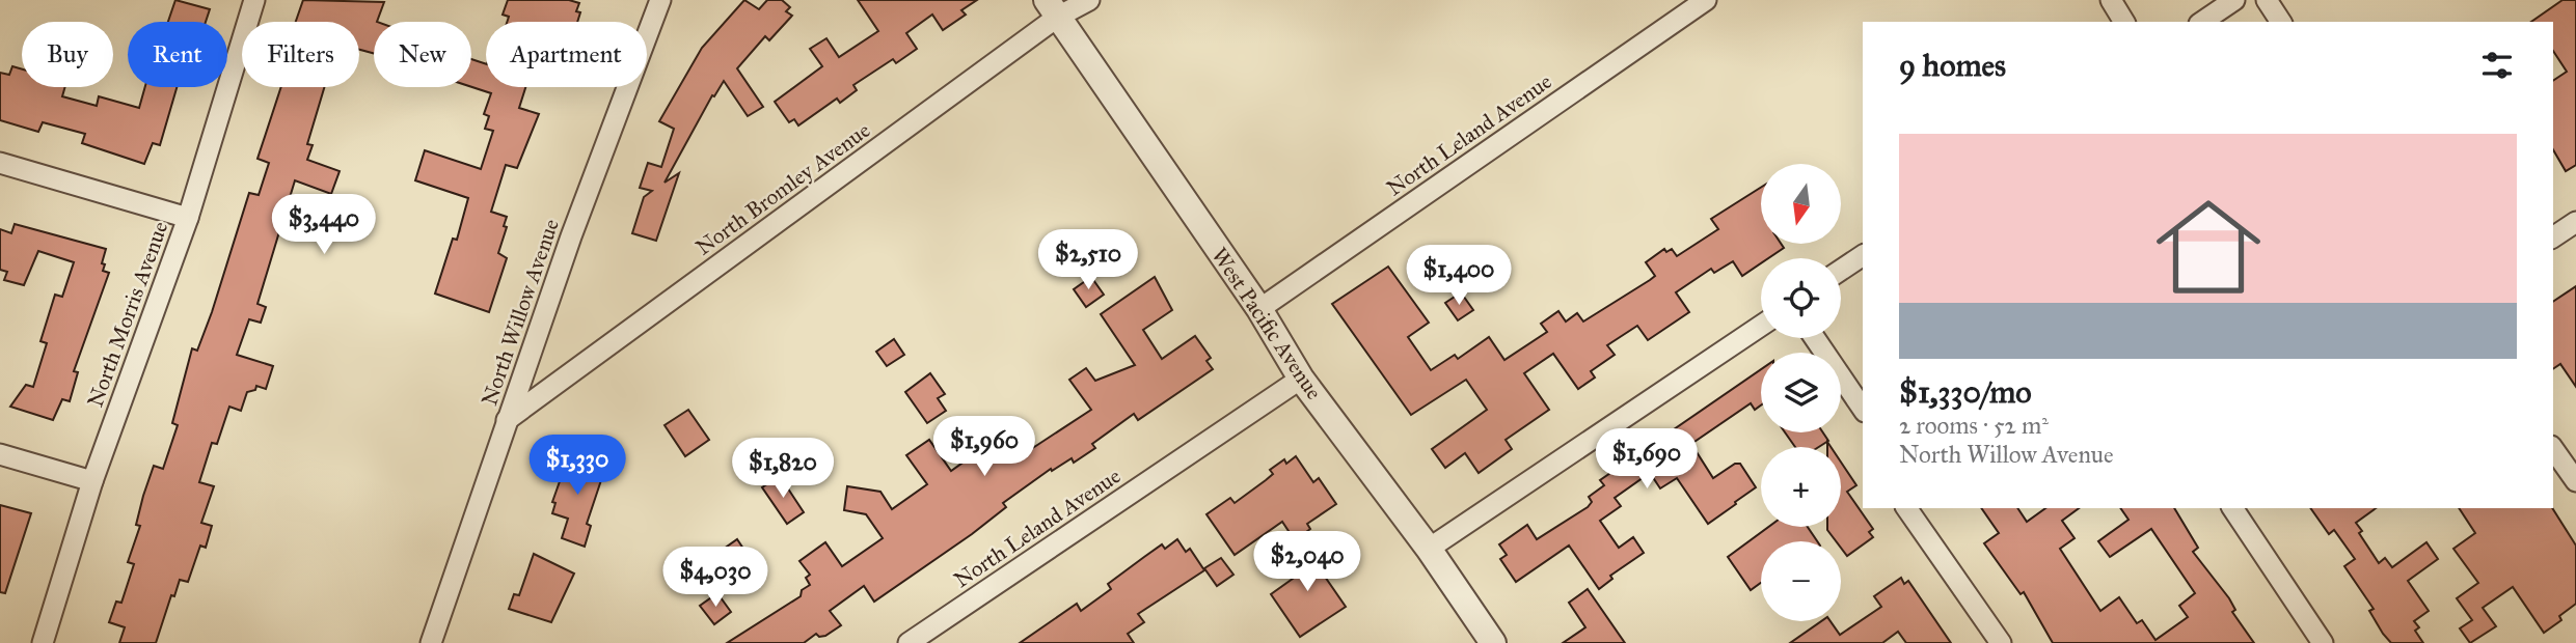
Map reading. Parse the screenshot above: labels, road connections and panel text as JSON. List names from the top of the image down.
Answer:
{
  "streets": {
    "street": [
      "North Leland Avenue",
      "North Bromley Avenue",
      "North Willow Avenue",
      "North Morris Avenue",
      "West Pacific Avenue"
    ]
  },
  "crossings": [
    ["North Leland Avenue", "West Pacific Avenue"],
    ["North Bromley Avenue", "North Willow Avenue"],
    ["North Bromley Avenue", "West Pacific Avenue"]
  ],
  "north": "bottom",
  "page": {
    "chip": [
      "Buy",
      "Rent",
      "Filters",
      "New",
      "Apartment"
    ],
    "heading": "9 homes",
    "list": [
      {
        "name": "$1,330/mo",
        "note": "2 rooms · 52 m² · North Willow Avenue"
      }
    ],
    "map_buttons": ["+", "−"],
    "price": [
      "$3,440",
      "$2,510",
      "$1,400",
      "$1,960",
      "$1,690",
      "$1,330",
      "$1,820",
      "$2,040",
      "$4,030"
    ]
  }
}
